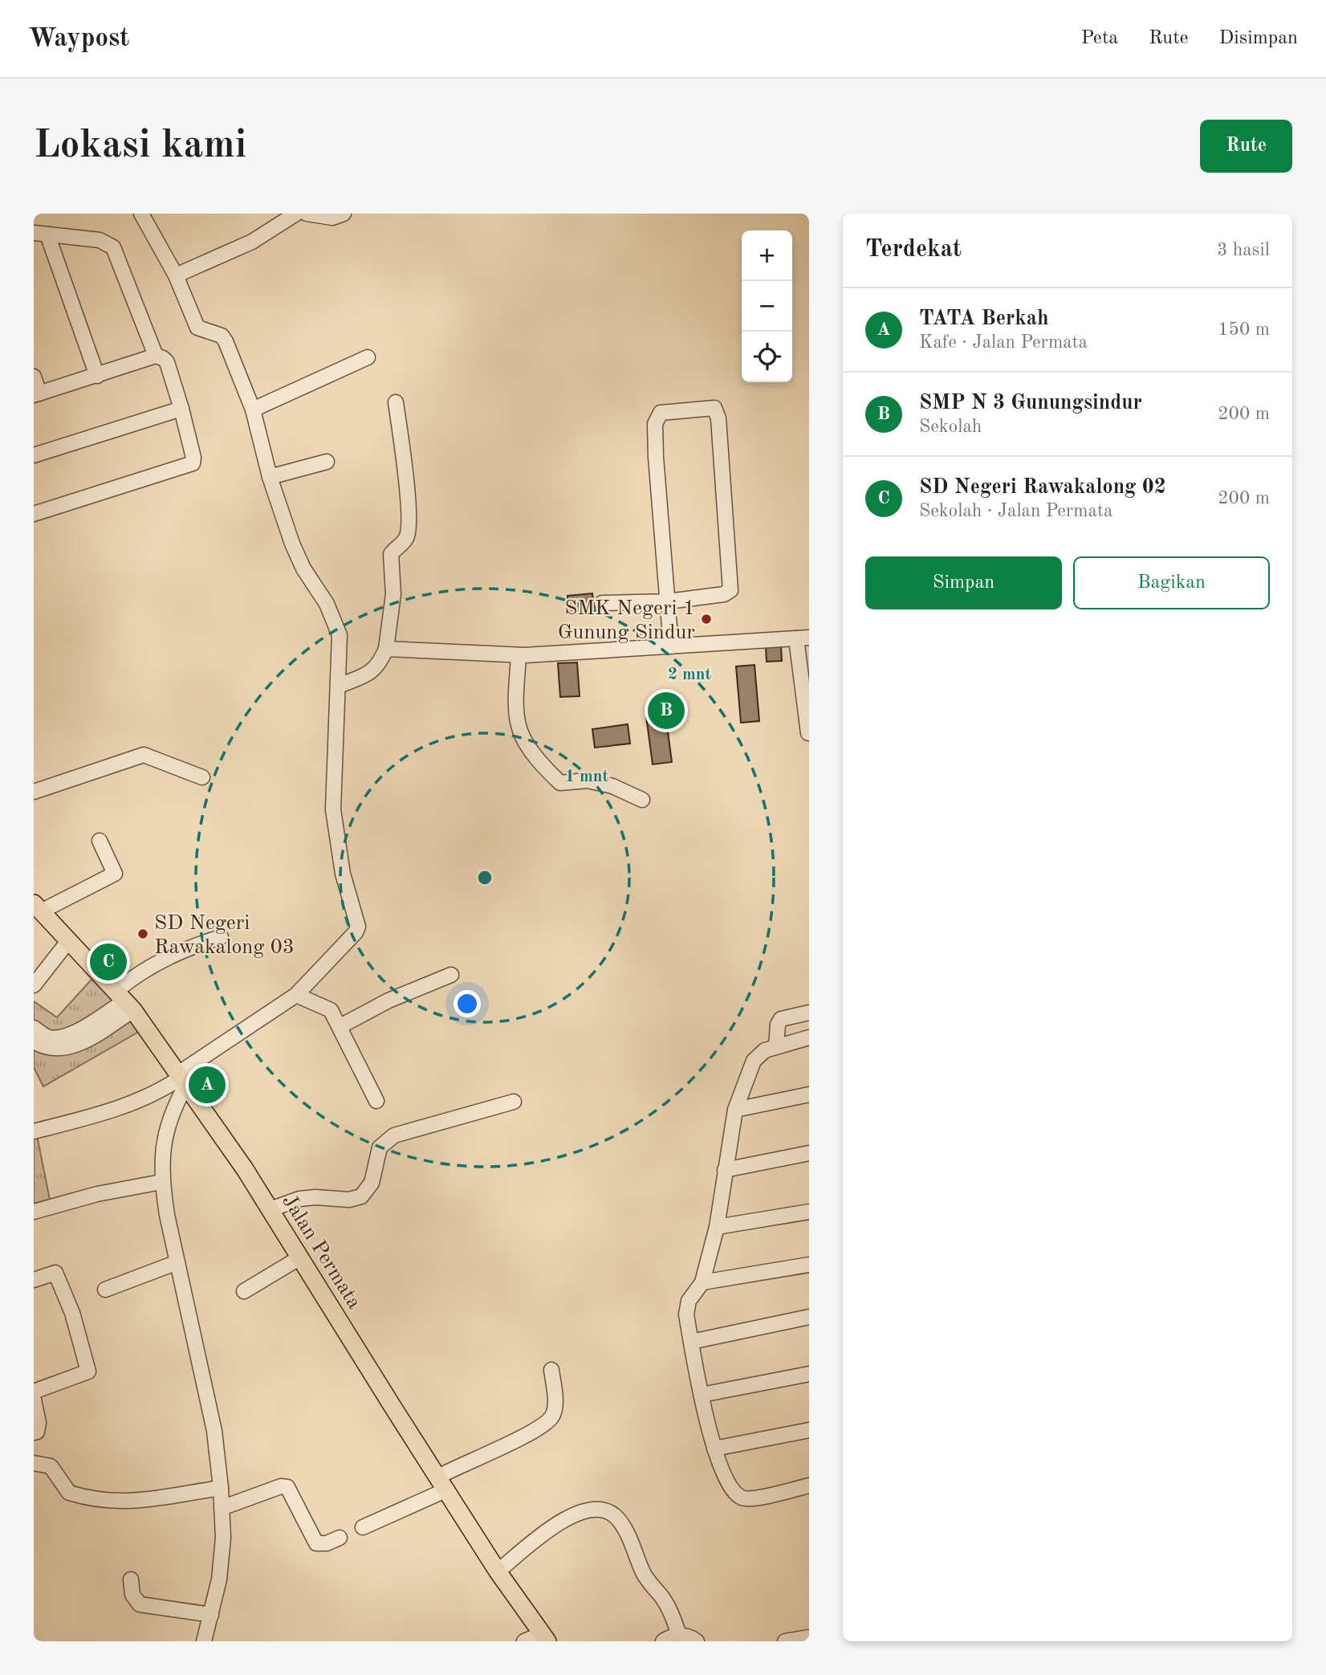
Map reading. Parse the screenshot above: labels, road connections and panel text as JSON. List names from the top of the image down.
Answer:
{
  "streets": {
    "main road": ["Jalan Permata"]
  },
  "places": ["SMK Negeri 1 Gunung Sindur", "SD Negeri Rawakalong 03"],
  "page": {
    "header": "Waypost",
    "nav": ["Peta", "Rute", "Disimpan"],
    "buttons": [
      "Rute",
      ["Simpan", "Bagikan"]
    ],
    "title": "Lokasi kami",
    "heading": ["Terdekat", "3 hasil"],
    "map_buttons": ["+", "−"],
    "list": [
      {
        "mark": "A",
        "name": "TATA Berkah",
        "note": "Kafe · Jalan Permata",
        "value": "150 m"
      },
      {
        "mark": "B",
        "name": "SMP N 3 Gunungsindur",
        "note": "Sekolah",
        "value": "200 m"
      },
      {
        "mark": "C",
        "name": "SD Negeri Rawakalong 02",
        "note": "Sekolah · Jalan Permata",
        "value": "200 m"
      }
    ],
    "pins": ["B", "C", "A"]
  },
  "rings": ["2 mnt", "1 mnt"]
}
